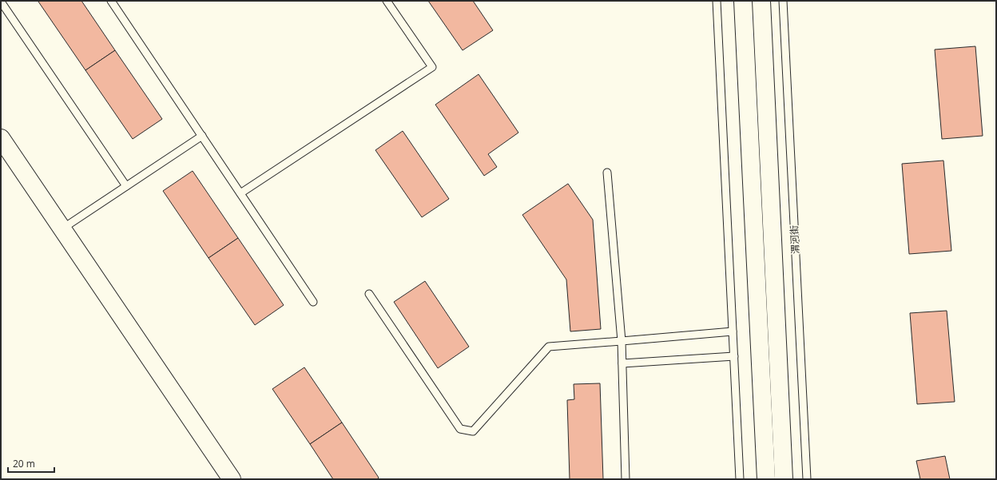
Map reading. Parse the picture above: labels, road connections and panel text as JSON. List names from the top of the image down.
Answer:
{
  "streets": {
    "lane": ["渭河街"]
  },
  "scale_bar": "20 m"
}
